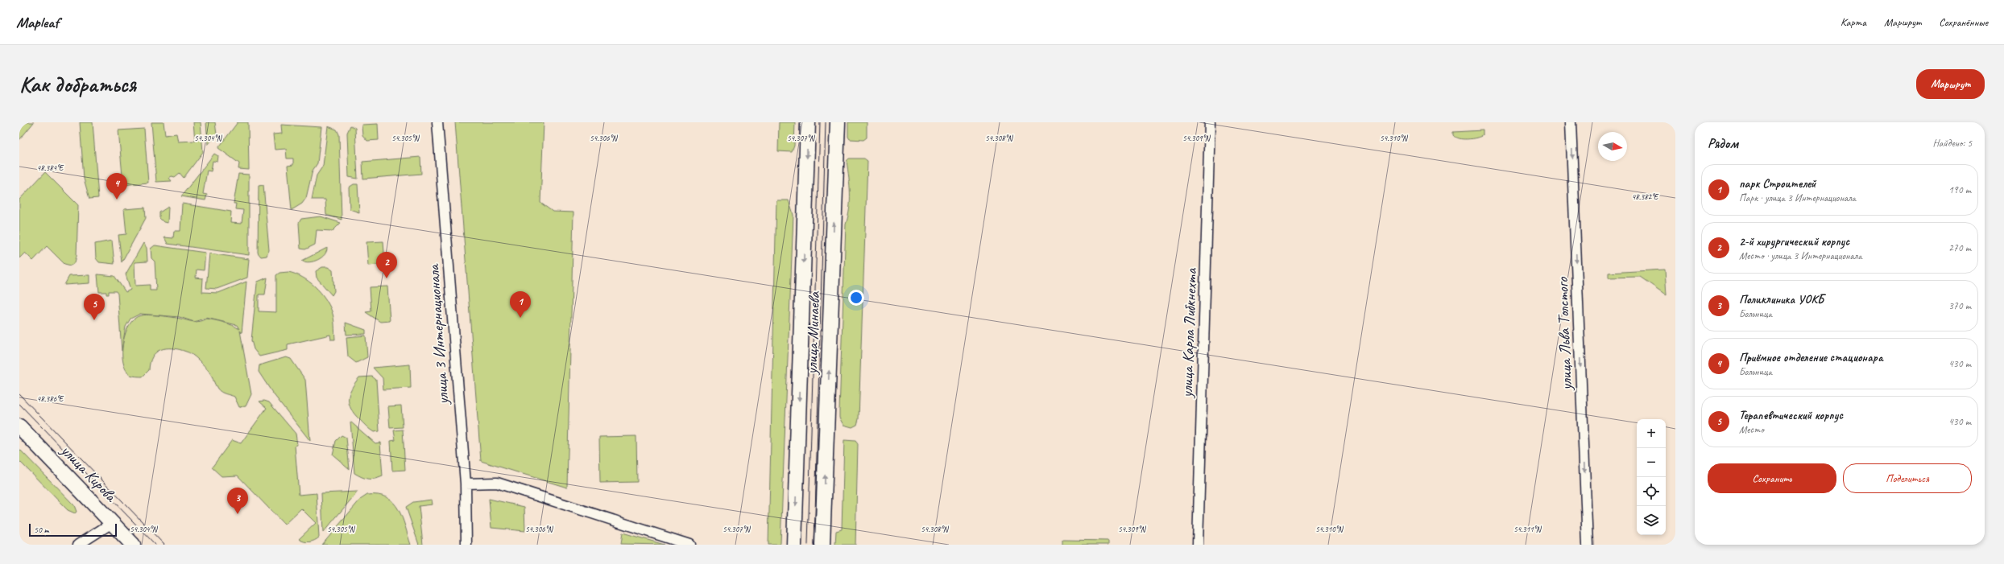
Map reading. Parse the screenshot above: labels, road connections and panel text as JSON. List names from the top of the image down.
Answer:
{
  "streets": {
    "main road": ["улица Минаева", "улица Кирова"],
    "street": ["улица Карла Либкнехта", "улица Льва Толстого", "улица 3 Интернационала"]
  },
  "one_way": ["улица Льва Толстого"],
  "scale_bar": "50 m",
  "north": "right",
  "page": {
    "header": "Mapleaf",
    "nav": ["Карта", "Маршрут", "Сохранённые"],
    "buttons": [
      "Маршрут",
      ["Сохранить", "Поделиться"]
    ],
    "title": "Как добраться",
    "heading": ["Рядом", "Найдено: 5"],
    "list": [
      {
        "mark": "1",
        "name": "парк Строителей",
        "note": "Парк · улица 3 Интернационала",
        "value": "190 m"
      },
      {
        "mark": "2",
        "name": "2-й хирургический корпус",
        "note": "Место · улица 3 Интернационала",
        "value": "270 m"
      },
      {
        "mark": "3",
        "name": "Поликлиника УОКБ",
        "note": "Больница",
        "value": "370 m"
      },
      {
        "mark": "4",
        "name": "Приёмное отделение стационара",
        "note": "Больница",
        "value": "430 m"
      },
      {
        "mark": "5",
        "name": "Терапевтический корпус",
        "note": "Место",
        "value": "430 m"
      }
    ],
    "pins": [
      "4",
      "2",
      "1",
      "5",
      "3"
    ],
    "map_buttons": ["+", "−"],
    "scale": "50 m"
  },
  "coordinates": [
    "54.304°N",
    "54.305°N",
    "54.306°N",
    "54.307°N",
    "54.308°N",
    "54.309°N",
    "54.310°N",
    "48.384°E",
    "48.382°E",
    "48.386°E",
    "54.311°N"
  ]
}
